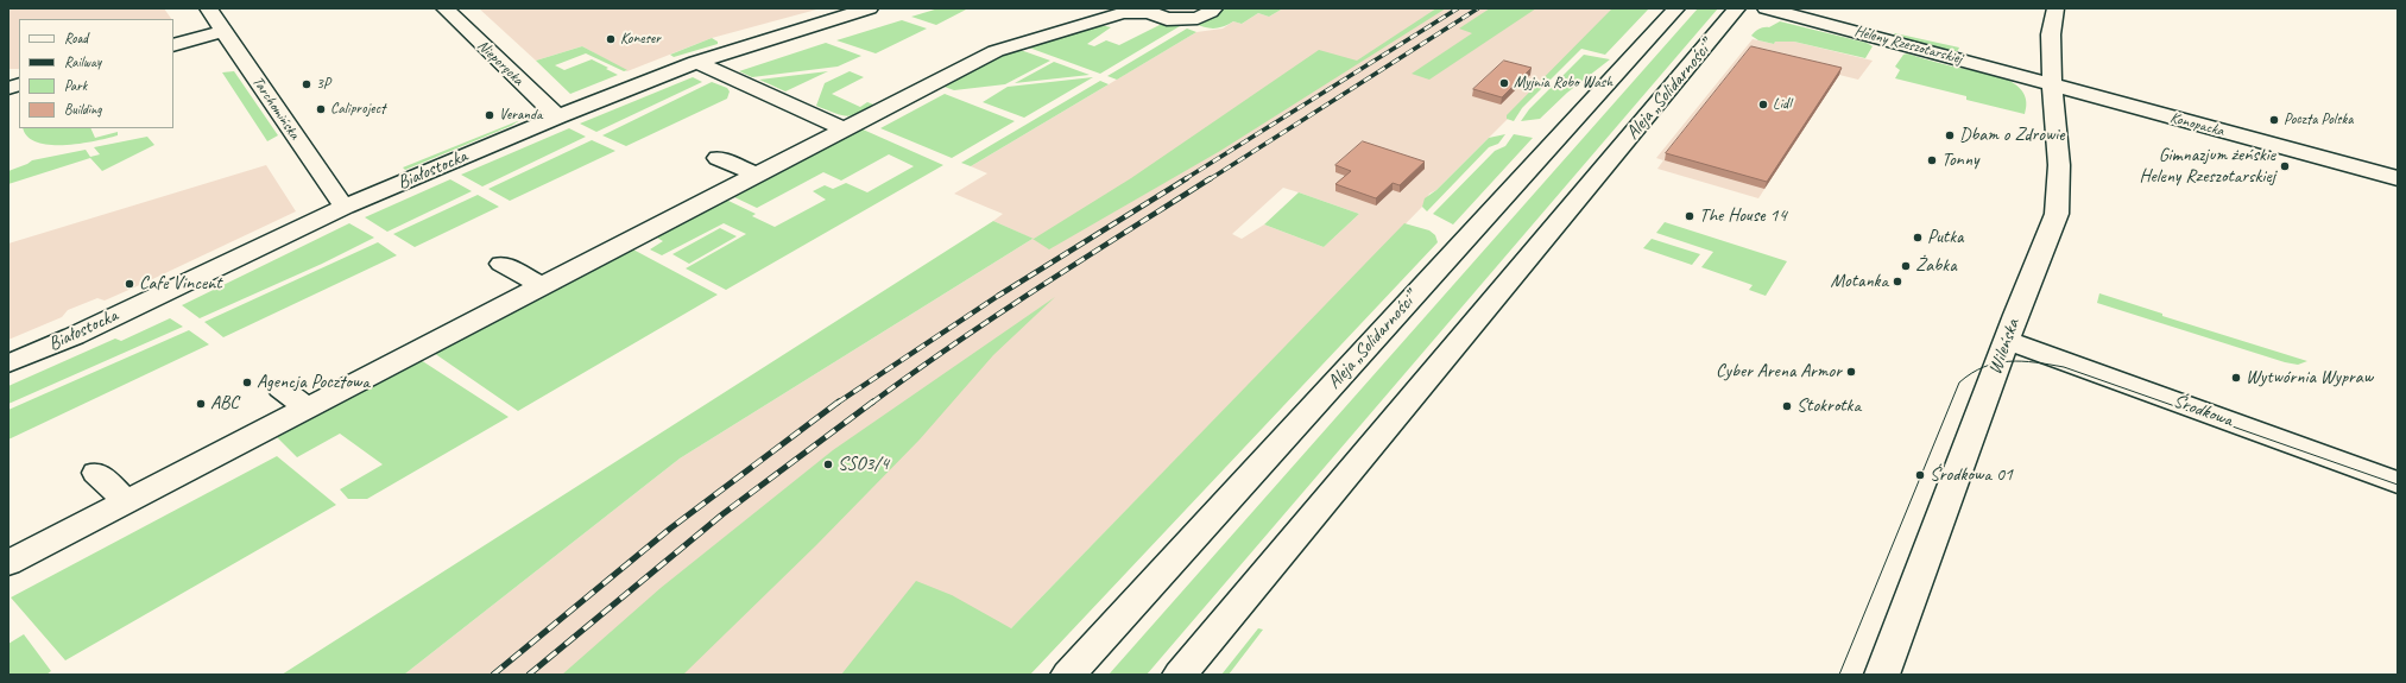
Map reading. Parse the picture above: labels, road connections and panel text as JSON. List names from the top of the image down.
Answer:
{
  "streets": {
    "street": [
      "Heleny Rzeszotarskiej",
      "Nieporęcka",
      "Aleja „Solidarności”",
      "Tarchomińska",
      "Konopacka",
      "Białostocka",
      "Wileńska",
      "Środkowa"
    ]
  },
  "crossings": [
    ["Heleny Rzeszotarskiej", "Konopacka"],
    ["Heleny Rzeszotarskiej", "Wileńska"],
    ["Nieporęcka", "Białostocka"],
    ["Tarchomińska", "Białostocka"],
    ["Konopacka", "Wileńska"],
    ["Wileńska", "Środkowa"]
  ],
  "places": [
    "Koneser",
    "Myjnia Robo Wash",
    "3P",
    "Lidl",
    "Caliproject",
    "Veranda",
    "Poczta Polska",
    "Dbam o Zdrowie",
    "Tonny",
    "Gimnazjum żeńskie Heleny Rzeszotarskiej",
    "The House 14",
    "Putka",
    "Żabka",
    "Motanka",
    "Cafe Vincent",
    "Cyber Arena Armor",
    "Wytwórnia Wypraw",
    "Agencja Pocztowa",
    "ABC",
    "Stokrotka",
    "SSO3/4",
    "Środkowa 01"
  ],
  "legend": [
    "Road",
    "Railway",
    "Park",
    "Building"
  ]
}
